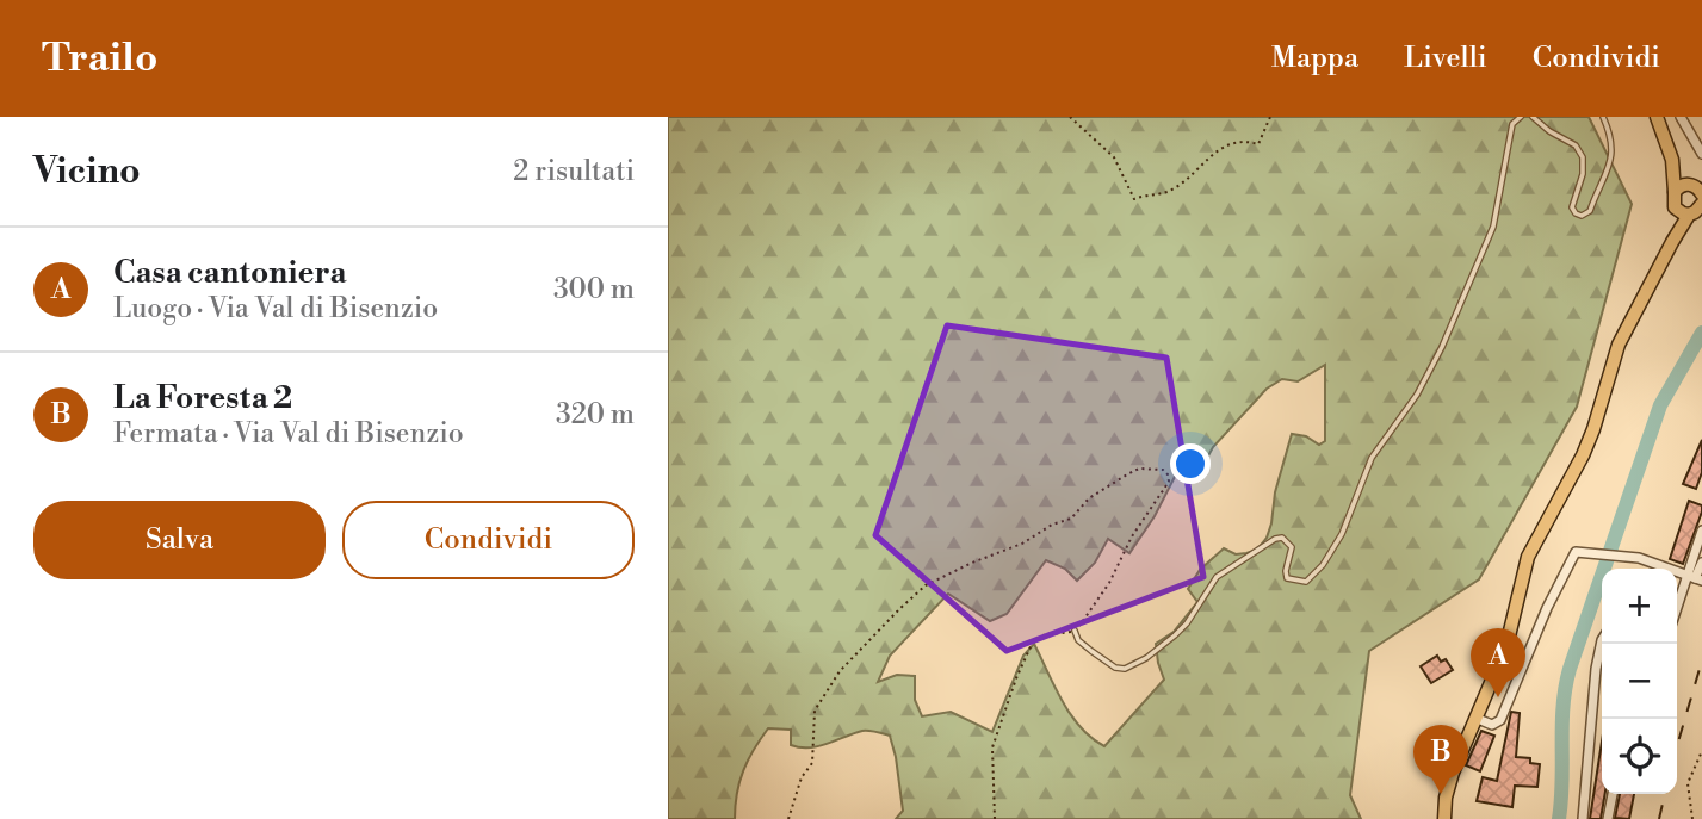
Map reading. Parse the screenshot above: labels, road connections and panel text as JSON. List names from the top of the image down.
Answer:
{
  "page": {
    "header": "Trailo",
    "nav": ["Mappa", "Livelli", "Condividi"],
    "heading": ["Vicino", "2 risultati"],
    "list": [
      {
        "mark": "A",
        "name": "Casa cantoniera",
        "note": "Luogo · Via Val di Bisenzio",
        "value": "300 m"
      },
      {
        "mark": "B",
        "name": "La Foresta 2",
        "note": "Fermata · Via Val di Bisenzio",
        "value": "320 m"
      }
    ],
    "buttons": ["Salva", "Condividi"],
    "map_buttons": ["+", "−"],
    "pins": ["A", "B"]
  }
}
